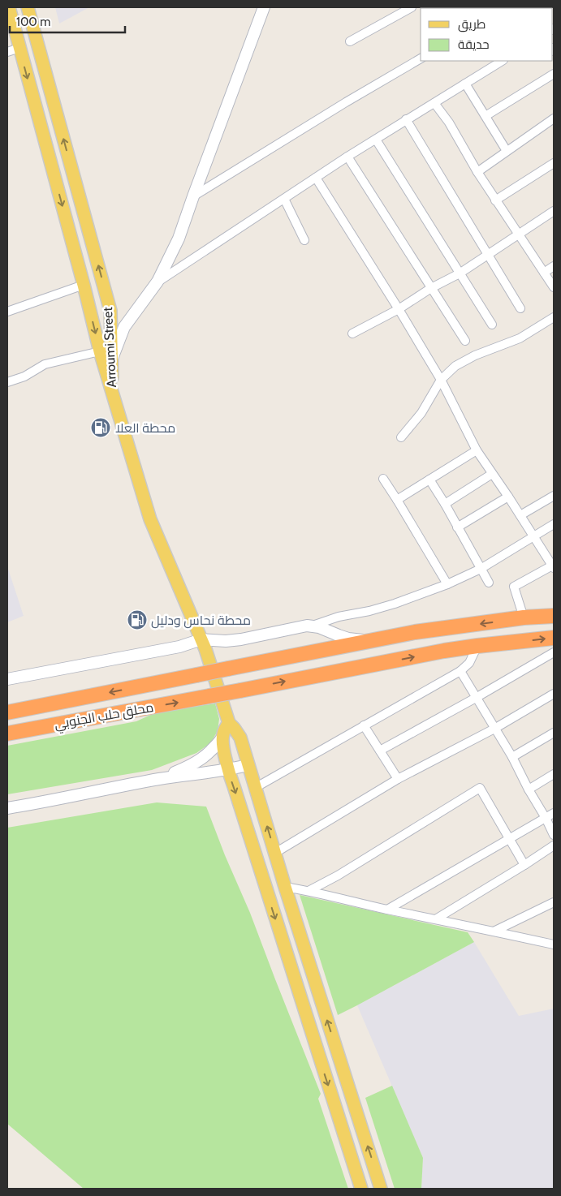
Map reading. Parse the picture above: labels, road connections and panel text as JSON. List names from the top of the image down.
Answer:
{
  "streets": {
    "highway": ["محلق حلب الجنوبي"],
    "main road": ["Arroumi Street"]
  },
  "places": {
    "fuel station": ["محطة العلا", "محطة نحاس ودليل"]
  },
  "legend": ["طريق", "حديقة"],
  "scale_bar": "100 m"
}
